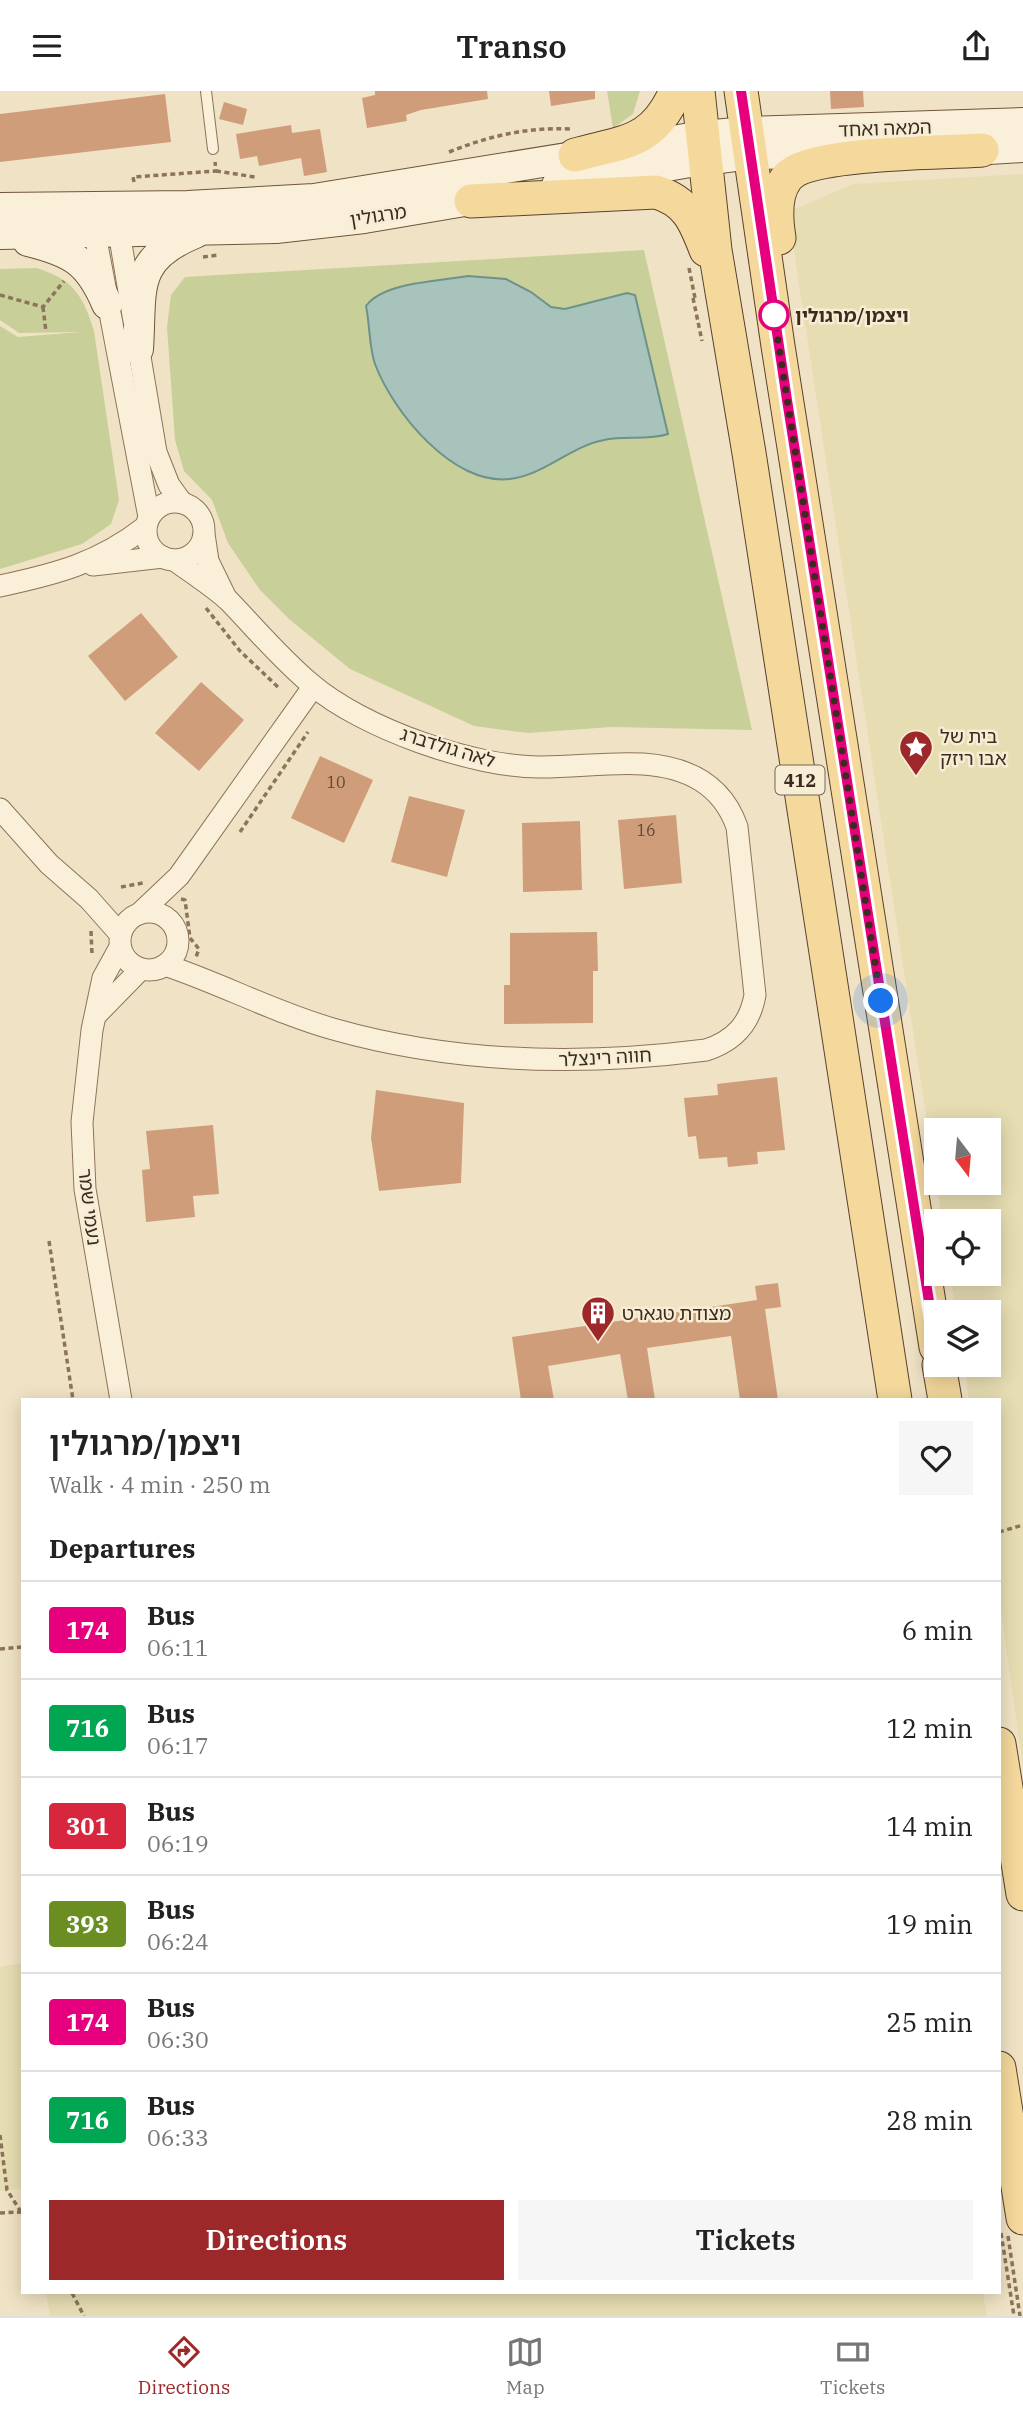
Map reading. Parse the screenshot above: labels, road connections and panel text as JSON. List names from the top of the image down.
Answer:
{
  "streets": {
    "main road": ["המאה ואחד", "מרגולין", "412"],
    "street": ["לאה גולדברג", "חווה רינצלר", "נעמי שמר"]
  },
  "crossings": [
    ["המאה ואחד", "מרגולין"],
    ["המאה ואחד", "412"],
    ["מרגולין", "412"],
    ["לאה גולדברג", "חווה רינצלר"],
    ["חווה רינצלר", "נעמי שמר"]
  ],
  "places": {
    "other": ["ויצמן/מרגולין"],
    "place": ["בית של אבו ריזק"],
    "building": ["מצודת טגארט"]
  },
  "lines": ["bus line 174"],
  "house_numbers": ["10", "16"],
  "north": "bottom",
  "page": {
    "header": "Transo",
    "heading": [
      ["ויצמן/מרגולין", "Walk · 4 min · 250 m"],
      "Departures"
    ],
    "list": [
      {
        "mark": "174",
        "name": "Bus",
        "note": "06:11",
        "value": "6 min"
      },
      {
        "mark": "716",
        "name": "Bus",
        "note": "06:17",
        "value": "12 min"
      },
      {
        "mark": "301",
        "name": "Bus",
        "note": "06:19",
        "value": "14 min"
      },
      {
        "mark": "393",
        "name": "Bus",
        "note": "06:24",
        "value": "19 min"
      },
      {
        "mark": "174",
        "name": "Bus",
        "note": "06:30",
        "value": "25 min"
      },
      {
        "mark": "716",
        "name": "Bus",
        "note": "06:33",
        "value": "28 min"
      }
    ],
    "buttons": ["Directions", "Tickets"],
    "tabs": ["Directions", "Map", "Tickets"]
  }
}
